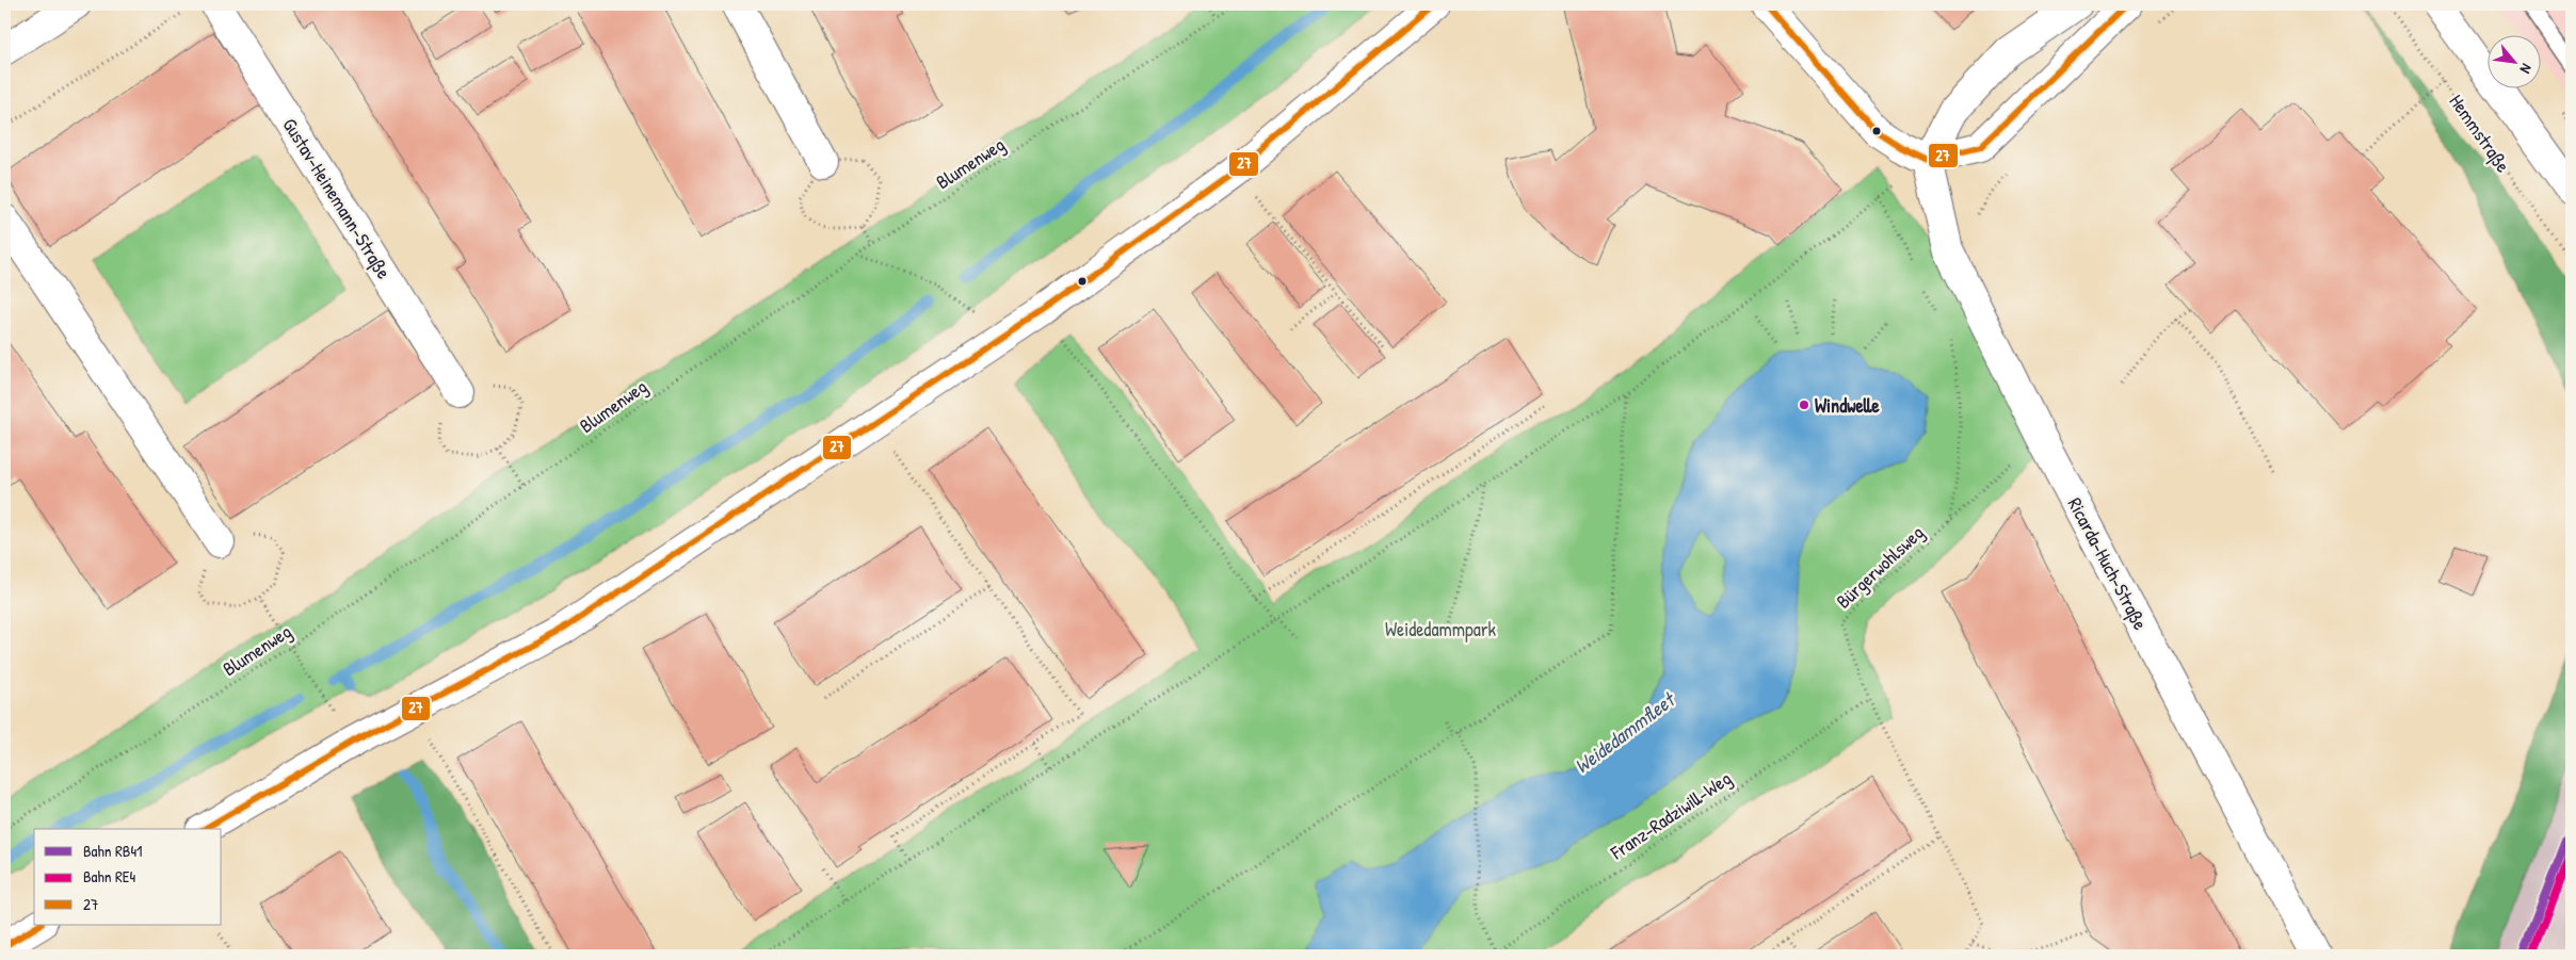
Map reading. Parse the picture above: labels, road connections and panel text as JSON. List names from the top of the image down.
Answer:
{
  "streets": {
    "street": ["Gustav-Heinemann-Straße", "Ricarda-Huch-Straße"],
    "path": [
      "Hemmstraße",
      "Blumenweg",
      "Bürgerwohlsweg",
      "Franz-Radziwill-Weg"
    ]
  },
  "crossings": [
    ["Ricarda-Huch-Straße", "Bürgerwohlsweg"],
    ["Bürgerwohlsweg", "Franz-Radziwill-Weg"]
  ],
  "water": ["Weidedammfleet"],
  "parks": ["Weidedammpark"],
  "places": ["Windwelle"],
  "lines": ["transit line 27", "rail line RB41", "rail line RE4"],
  "legend": ["Bahn RB41", "Bahn RE4", "27"],
  "north": "bottom right"
}
